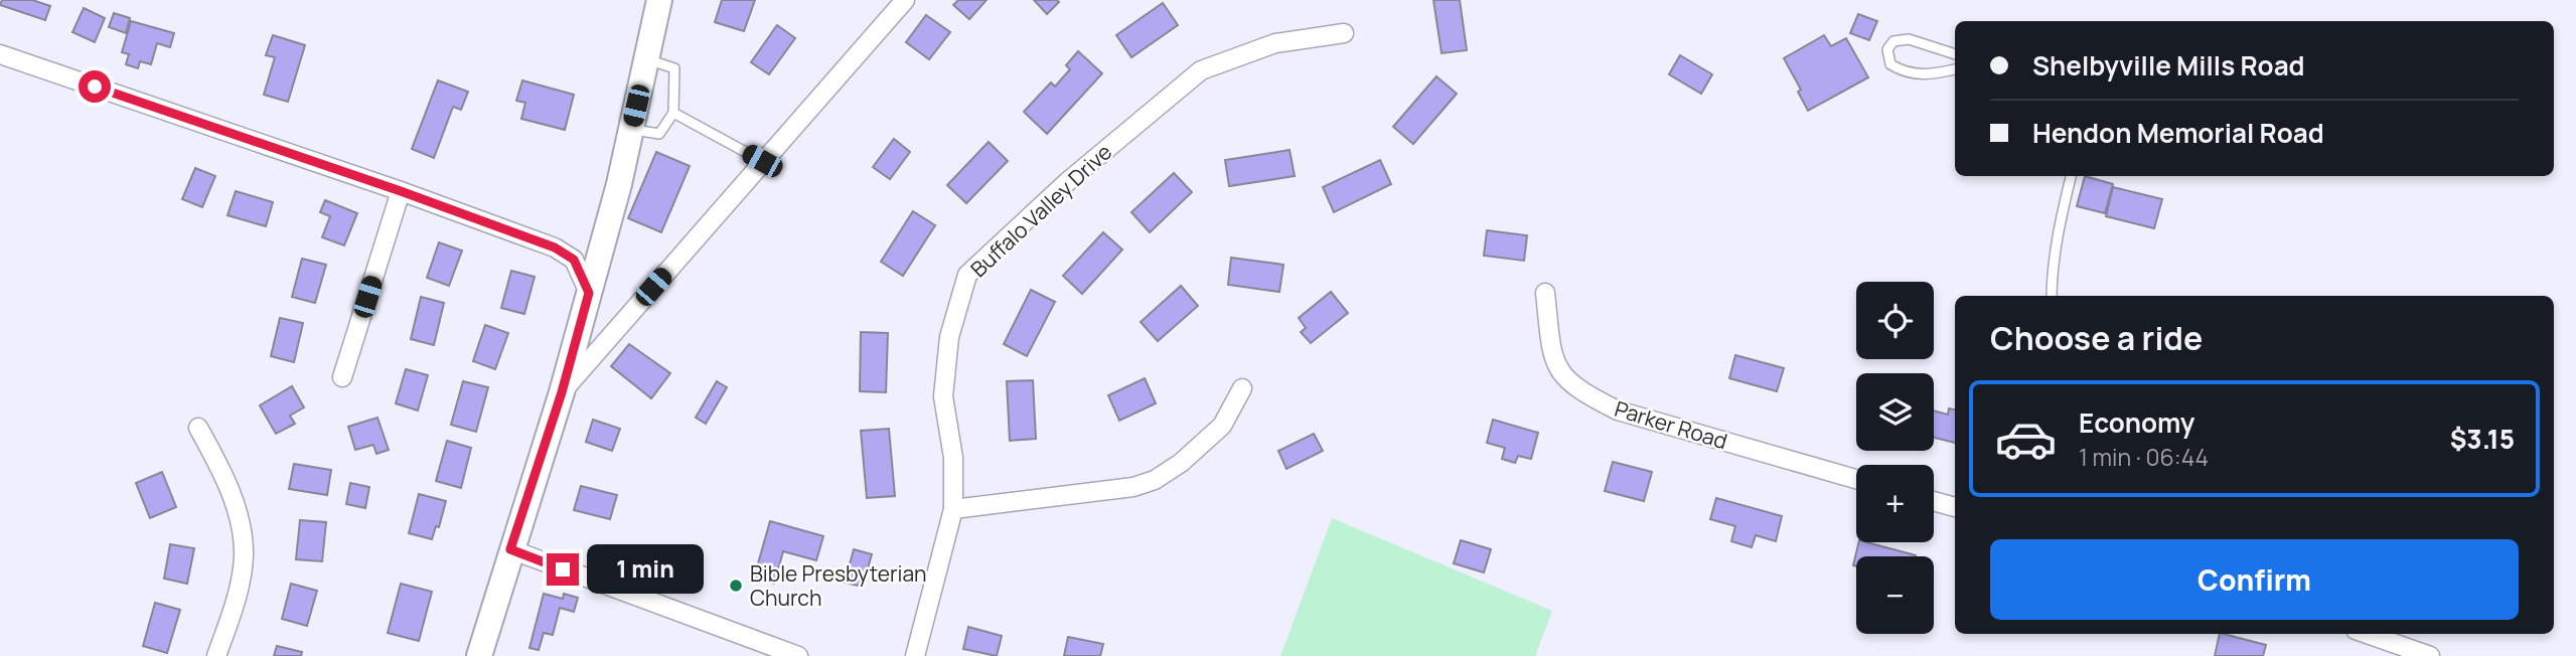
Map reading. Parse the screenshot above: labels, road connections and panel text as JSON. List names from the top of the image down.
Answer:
{
  "streets": {
    "street": ["Buffalo Valley Drive", "Parker Road"]
  },
  "places": ["Bible Presbyterian Church"],
  "page": {
    "banner": ["Shelbyville Mills Road", "Hendon Memorial Road"],
    "map_buttons": ["+", "−"],
    "heading": "Choose a ride",
    "list": [
      {
        "name": "Economy",
        "note": "1 min · 06:44",
        "value": "$3.15"
      }
    ],
    "buttons": "Confirm",
    "bubble": "1 min"
  }
}
